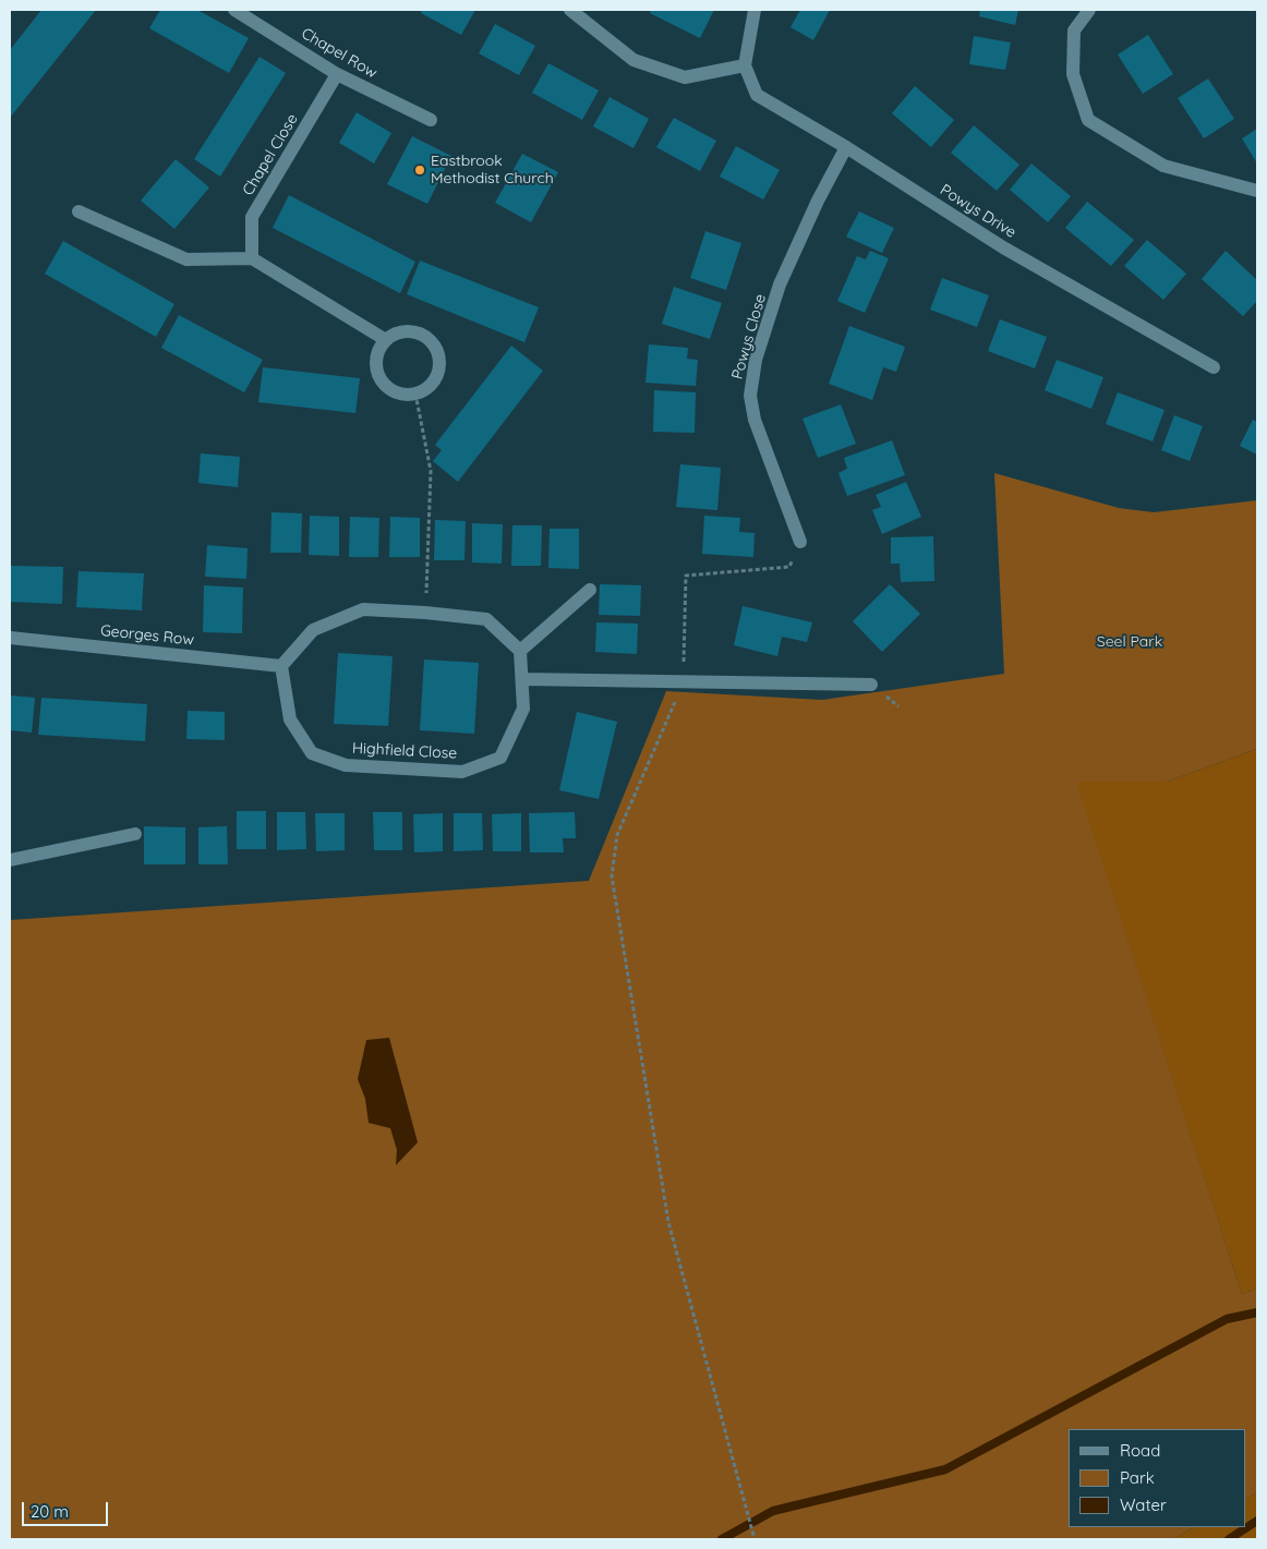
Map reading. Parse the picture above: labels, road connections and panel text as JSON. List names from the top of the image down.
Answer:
{
  "streets": {
    "street": [
      "Chapel Row",
      "Chapel Close",
      "Powys Drive",
      "Powys Close",
      "Georges Row",
      "Highfield Close"
    ]
  },
  "crossings": [
    ["Chapel Row", "Chapel Close"],
    ["Powys Drive", "Powys Close"],
    ["Georges Row", "Highfield Close"]
  ],
  "parks": ["Seel Park"],
  "places": ["Eastbrook Methodist Church"],
  "legend": ["Road", "Park", "Water"],
  "scale_bar": "20 m"
}
